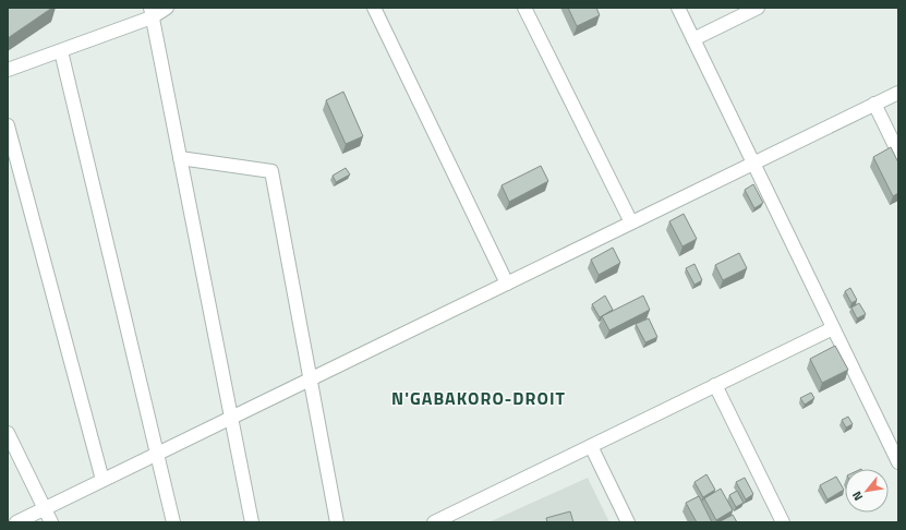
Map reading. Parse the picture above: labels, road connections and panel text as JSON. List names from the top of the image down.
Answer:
{
  "districts": ["N'GABAKORO-DROIT"],
  "north": "bottom left"
}
